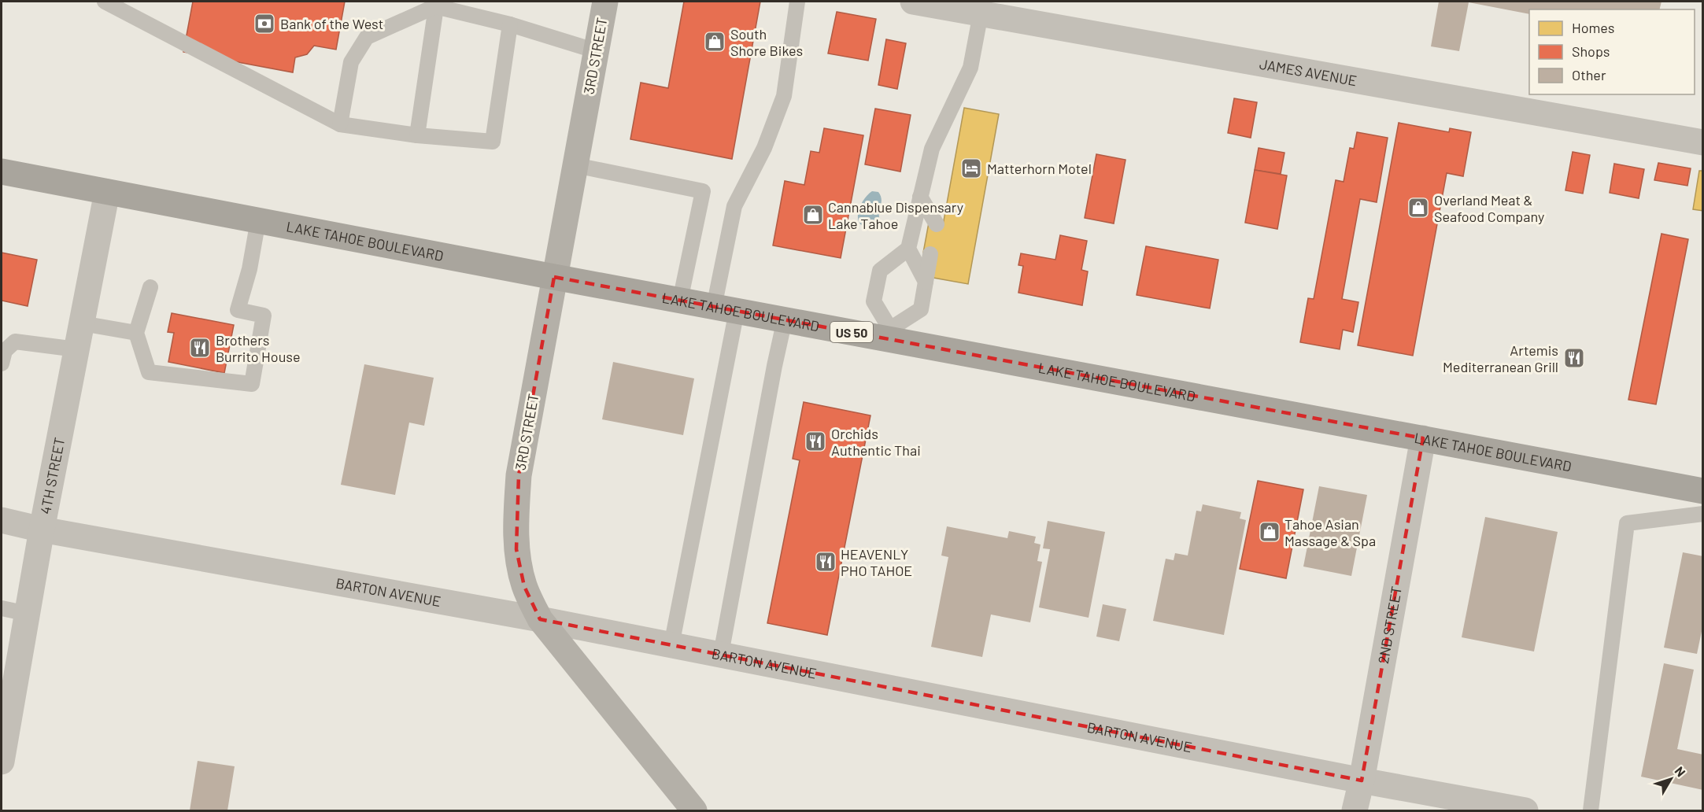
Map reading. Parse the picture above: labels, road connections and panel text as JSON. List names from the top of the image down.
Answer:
{
  "streets": {
    "highway": ["LAKE TAHOE BOULEVARD", "US 50"],
    "street": [
      "3RD STREET",
      "JAMES AVENUE",
      "4TH STREET",
      "BARTON AVENUE",
      "2ND STREET"
    ]
  },
  "crossings": [
    ["3RD STREET", "LAKE TAHOE BOULEVARD"],
    ["3RD STREET", "BARTON AVENUE"],
    ["LAKE TAHOE BOULEVARD", "4TH STREET"],
    ["LAKE TAHOE BOULEVARD", "2ND STREET"],
    ["4TH STREET", "BARTON AVENUE"],
    ["BARTON AVENUE", "2ND STREET"]
  ],
  "places": {
    "bank": ["Bank of the West"],
    "shop": [
      "South Shore Bikes",
      "Overland Meat & Seafood Company",
      "Cannablue Dispensary Lake Tahoe",
      "Tahoe Asian Massage & Spa"
    ],
    "hotel": ["Matterhorn Motel"],
    "restaurant": [
      "Brothers Burrito House",
      "Artemis Mediterranean Grill",
      "Orchids Authentic Thai",
      "HEAVENLY PHO TAHOE"
    ]
  },
  "legend": ["Homes", "Shops", "Other"],
  "north": "top right"
}
